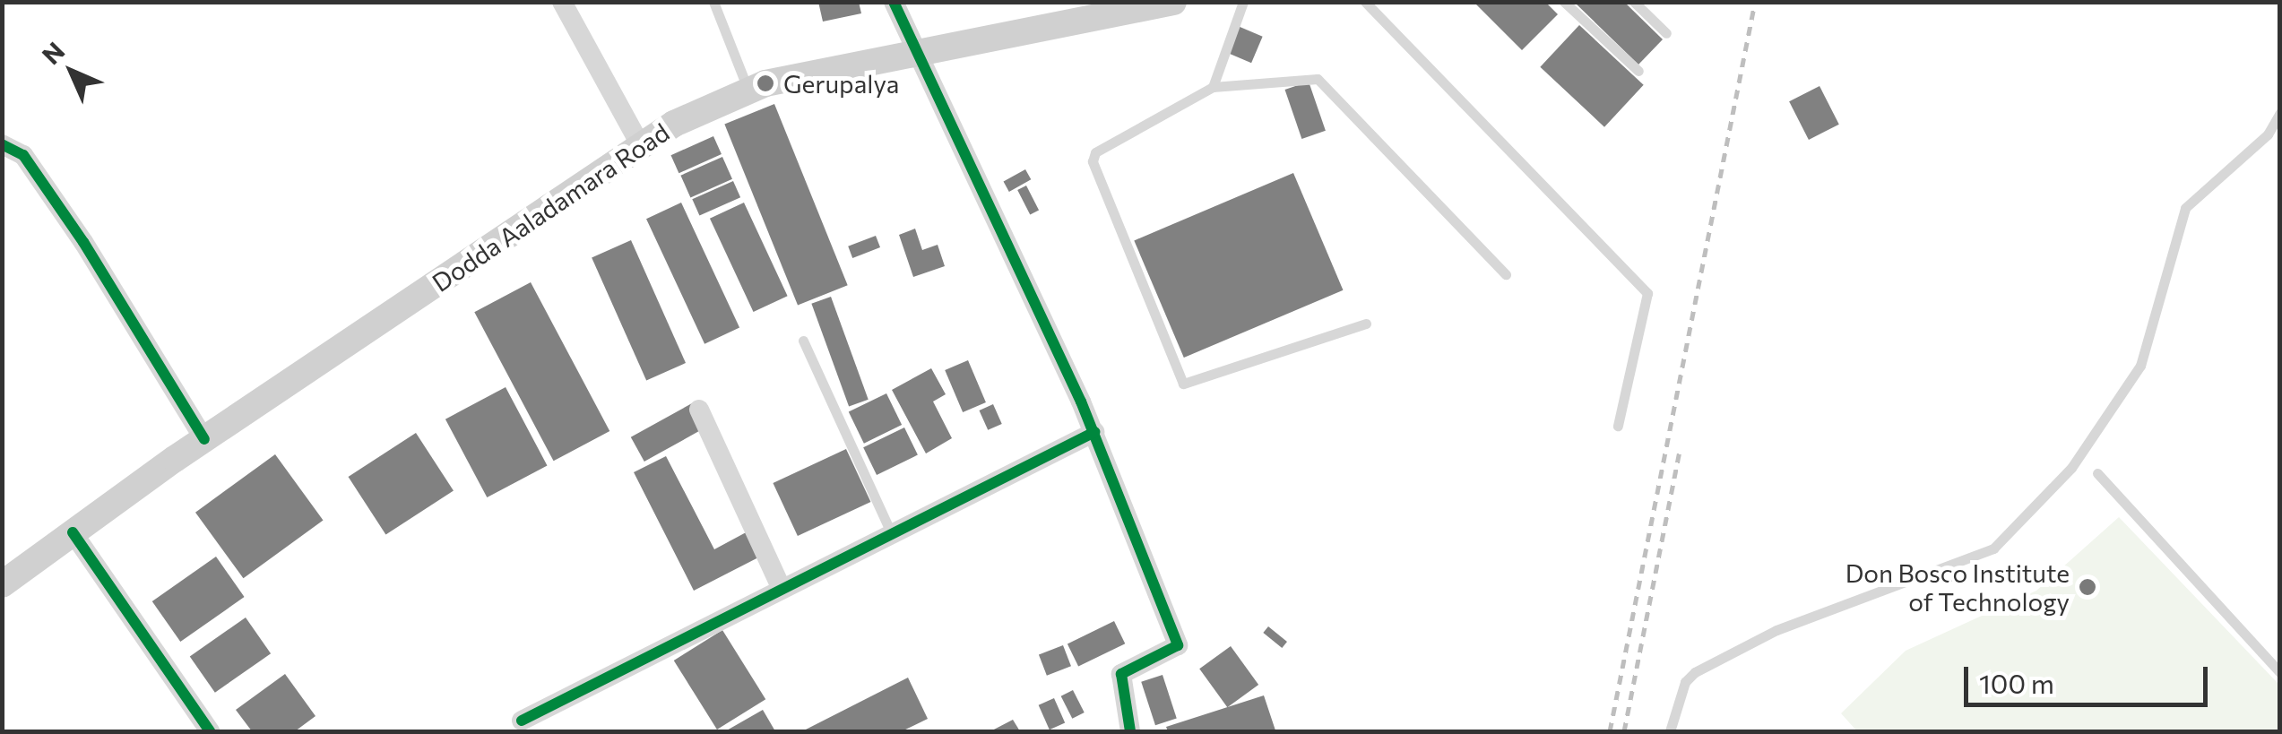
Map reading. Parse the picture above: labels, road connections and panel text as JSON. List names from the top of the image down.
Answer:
{
  "streets": {
    "main road": ["Dodda Aaladamara Road"]
  },
  "places": ["Gerupalya", "Don Bosco Institute of Technology"],
  "scale_bar": "100 m",
  "north": "top left"
}
